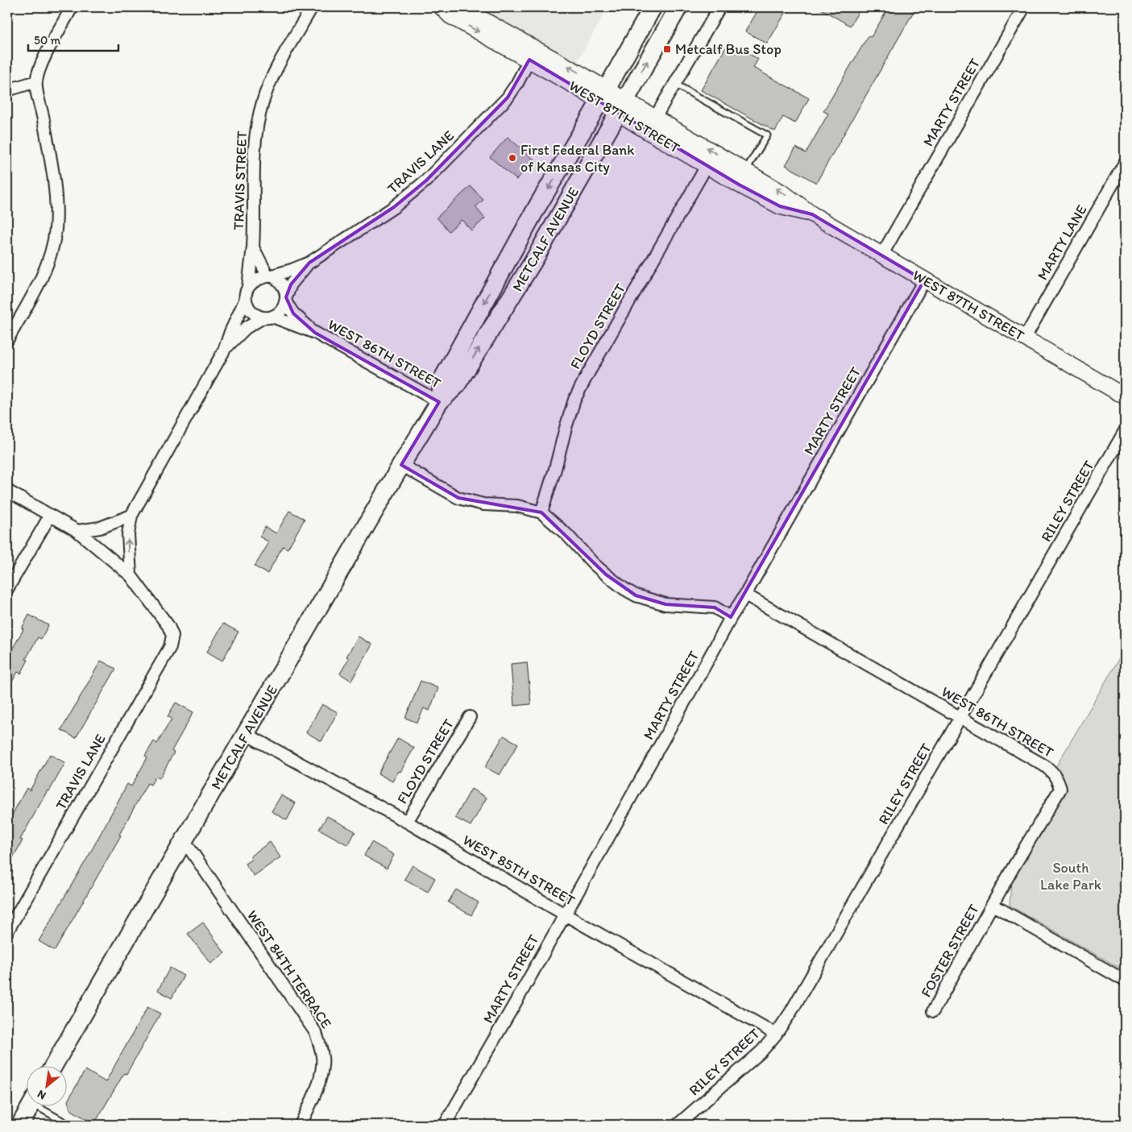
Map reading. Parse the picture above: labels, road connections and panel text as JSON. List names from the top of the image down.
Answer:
{
  "streets": {
    "main road": ["METCALF AVENUE"],
    "street": [
      "MARTY STREET",
      "WEST 87TH STREET",
      "TRAVIS LANE",
      "TRAVIS STREET",
      "MARTY LANE",
      "FLOYD STREET",
      "WEST 86TH STREET",
      "RILEY STREET",
      "WEST 85TH STREET",
      "FOSTER STREET",
      "WEST 84TH TERRACE"
    ]
  },
  "crossings": [
    ["MARTY STREET", "WEST 87TH STREET"],
    ["MARTY STREET", "WEST 86TH STREET"],
    ["MARTY STREET", "WEST 85TH STREET"],
    ["WEST 87TH STREET", "TRAVIS LANE"],
    ["WEST 87TH STREET", "METCALF AVENUE"],
    ["WEST 87TH STREET", "MARTY LANE"],
    ["WEST 87TH STREET", "FLOYD STREET"],
    ["TRAVIS LANE", "TRAVIS STREET"],
    ["TRAVIS LANE", "WEST 86TH STREET"],
    ["TRAVIS STREET", "WEST 86TH STREET"],
    ["METCALF AVENUE", "WEST 86TH STREET"],
    ["METCALF AVENUE", "WEST 85TH STREET"],
    ["METCALF AVENUE", "WEST 84TH TERRACE"],
    ["FLOYD STREET", "WEST 85TH STREET"],
    ["WEST 86TH STREET", "RILEY STREET"],
    ["WEST 86TH STREET", "FOSTER STREET"],
    ["RILEY STREET", "WEST 85TH STREET"]
  ],
  "parks": ["South Lake Park"],
  "places": {
    "transit": ["Metcalf Bus Stop"],
    "other": ["First Federal Bank of Kansas City"]
  },
  "scale_bar": "50 m",
  "north": "bottom left"
}
